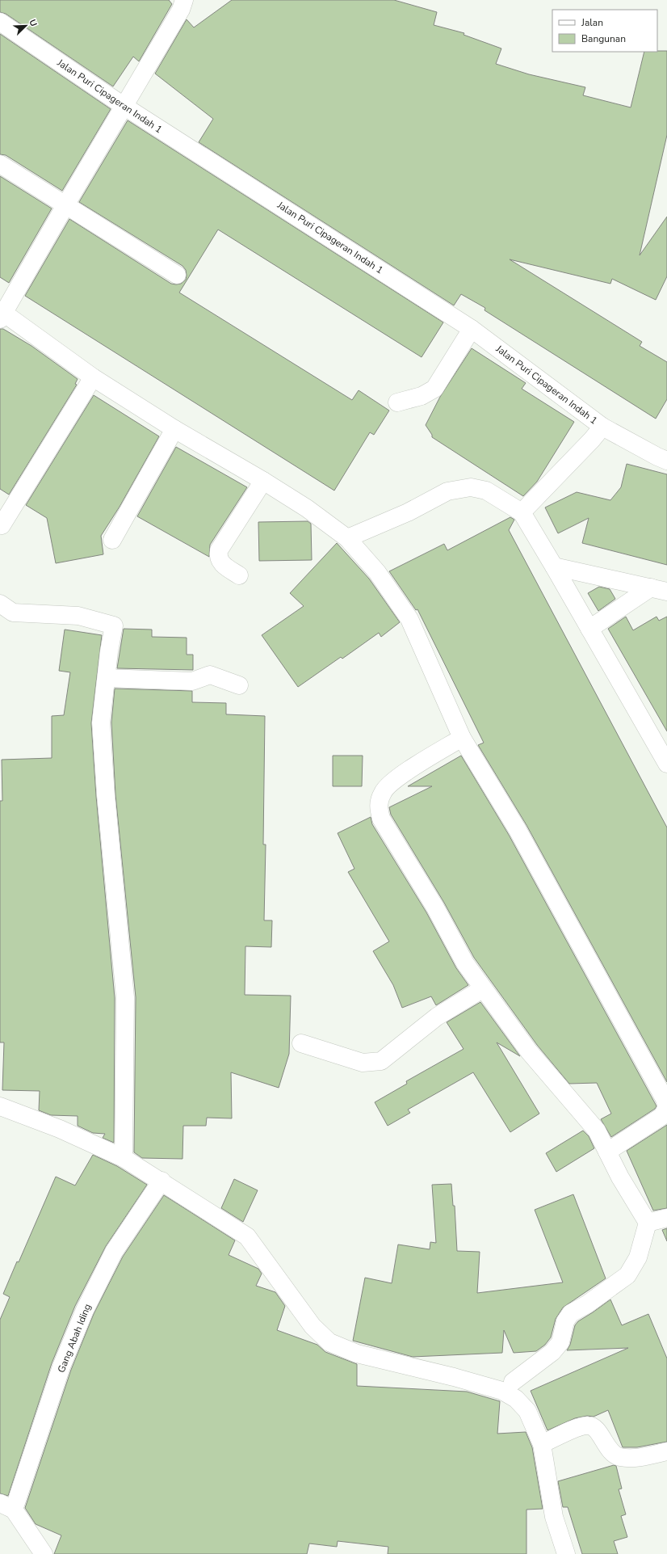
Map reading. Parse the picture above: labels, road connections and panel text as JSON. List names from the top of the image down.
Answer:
{
  "streets": {
    "street": ["Jalan Puri Cipageran Indah 1", "Gang Abah Iding"]
  },
  "legend": ["Jalan", "Bangunan"],
  "north": "top right"
}
